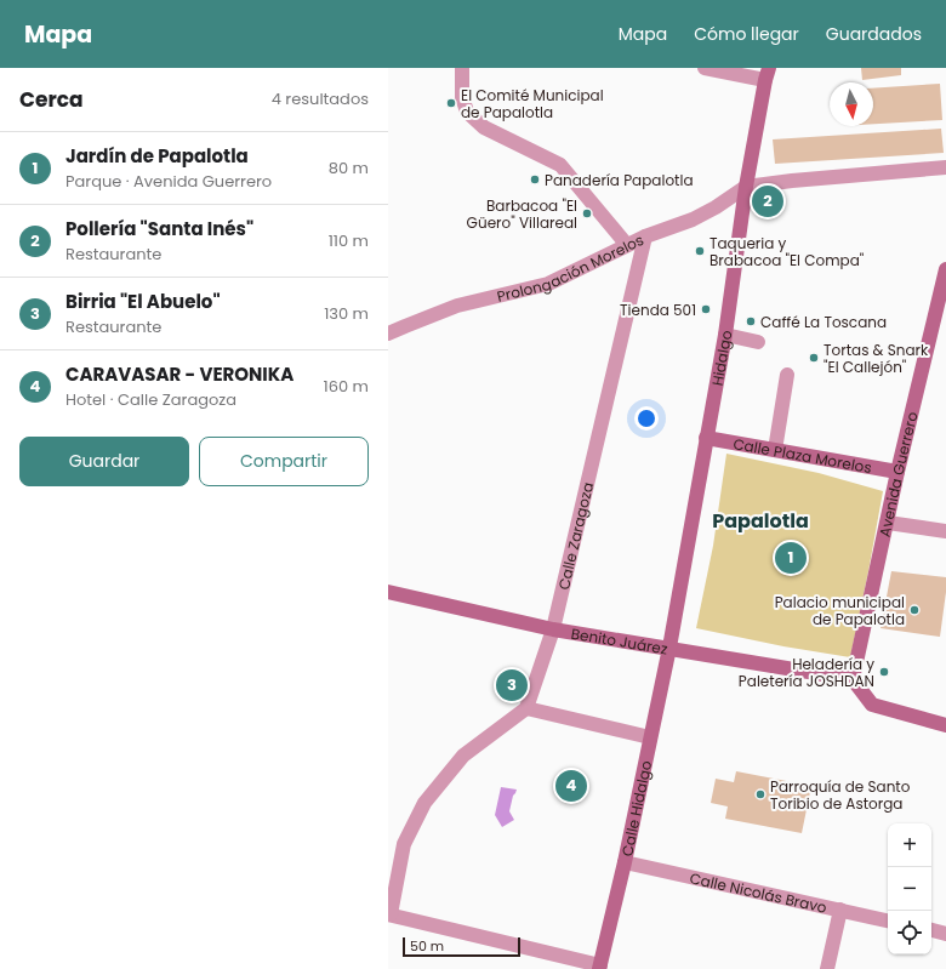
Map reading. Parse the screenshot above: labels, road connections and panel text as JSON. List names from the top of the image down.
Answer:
{
  "streets": {
    "main road": [
      "Hidalgo",
      "Calle Plaza Morelos",
      "Avenida Guerrero",
      "Benito Juárez",
      "Calle Hidalgo"
    ],
    "street": ["Prolongación Morelos", "Calle Zaragoza", "Calle Nicolás Bravo"]
  },
  "crossings": [
    ["Prolongación Morelos", "Hidalgo"],
    ["Prolongación Morelos", "Calle Zaragoza"],
    ["Hidalgo", "Calle Plaza Morelos"],
    ["Hidalgo", "Benito Juárez"],
    ["Hidalgo", "Calle Hidalgo"],
    ["Calle Plaza Morelos", "Avenida Guerrero"],
    ["Avenida Guerrero", "Benito Juárez"],
    ["Calle Zaragoza", "Benito Juárez"],
    ["Benito Juárez", "Calle Hidalgo"],
    ["Calle Hidalgo", "Calle Nicolás Bravo"]
  ],
  "districts": ["Papalotla"],
  "places": [
    "El Comité Municipal de Papalotla",
    "Panadería Papalotla",
    "Barbacoa \"El Güero\" Villareal",
    "Taqueria y Brabacoa \"El Compa\"",
    "Tienda 501",
    "Caffé La Toscana",
    "Tortas & Snark \"El Callejón\"",
    "Palacio municipal de Papalotla",
    "Heladería y Paletería JOSHDAN",
    "Parroquía de Santo Toribio de Astorga"
  ],
  "scale_bar": "50 m",
  "north": "bottom",
  "page": {
    "header": "Mapa",
    "nav": ["Mapa", "Cómo llegar", "Guardados"],
    "heading": ["Cerca", "4 resultados"],
    "list": [
      {
        "mark": "1",
        "name": "Jardín de Papalotla",
        "note": "Parque · Avenida Guerrero",
        "value": "80 m"
      },
      {
        "mark": "2",
        "name": "Pollería \"Santa Inés\"",
        "note": "Restaurante",
        "value": "110 m"
      },
      {
        "mark": "3",
        "name": "Birria \"El Abuelo\"",
        "note": "Restaurante",
        "value": "130 m"
      },
      {
        "mark": "4",
        "name": "CARAVASAR - VERONIKA",
        "note": "Hotel · Calle Zaragoza",
        "value": "160 m"
      }
    ],
    "pins": [
      "2",
      "1",
      "3",
      "4"
    ],
    "buttons": ["Guardar", "Compartir"],
    "map_buttons": ["+", "−"],
    "scale": "50 m"
  }
}
